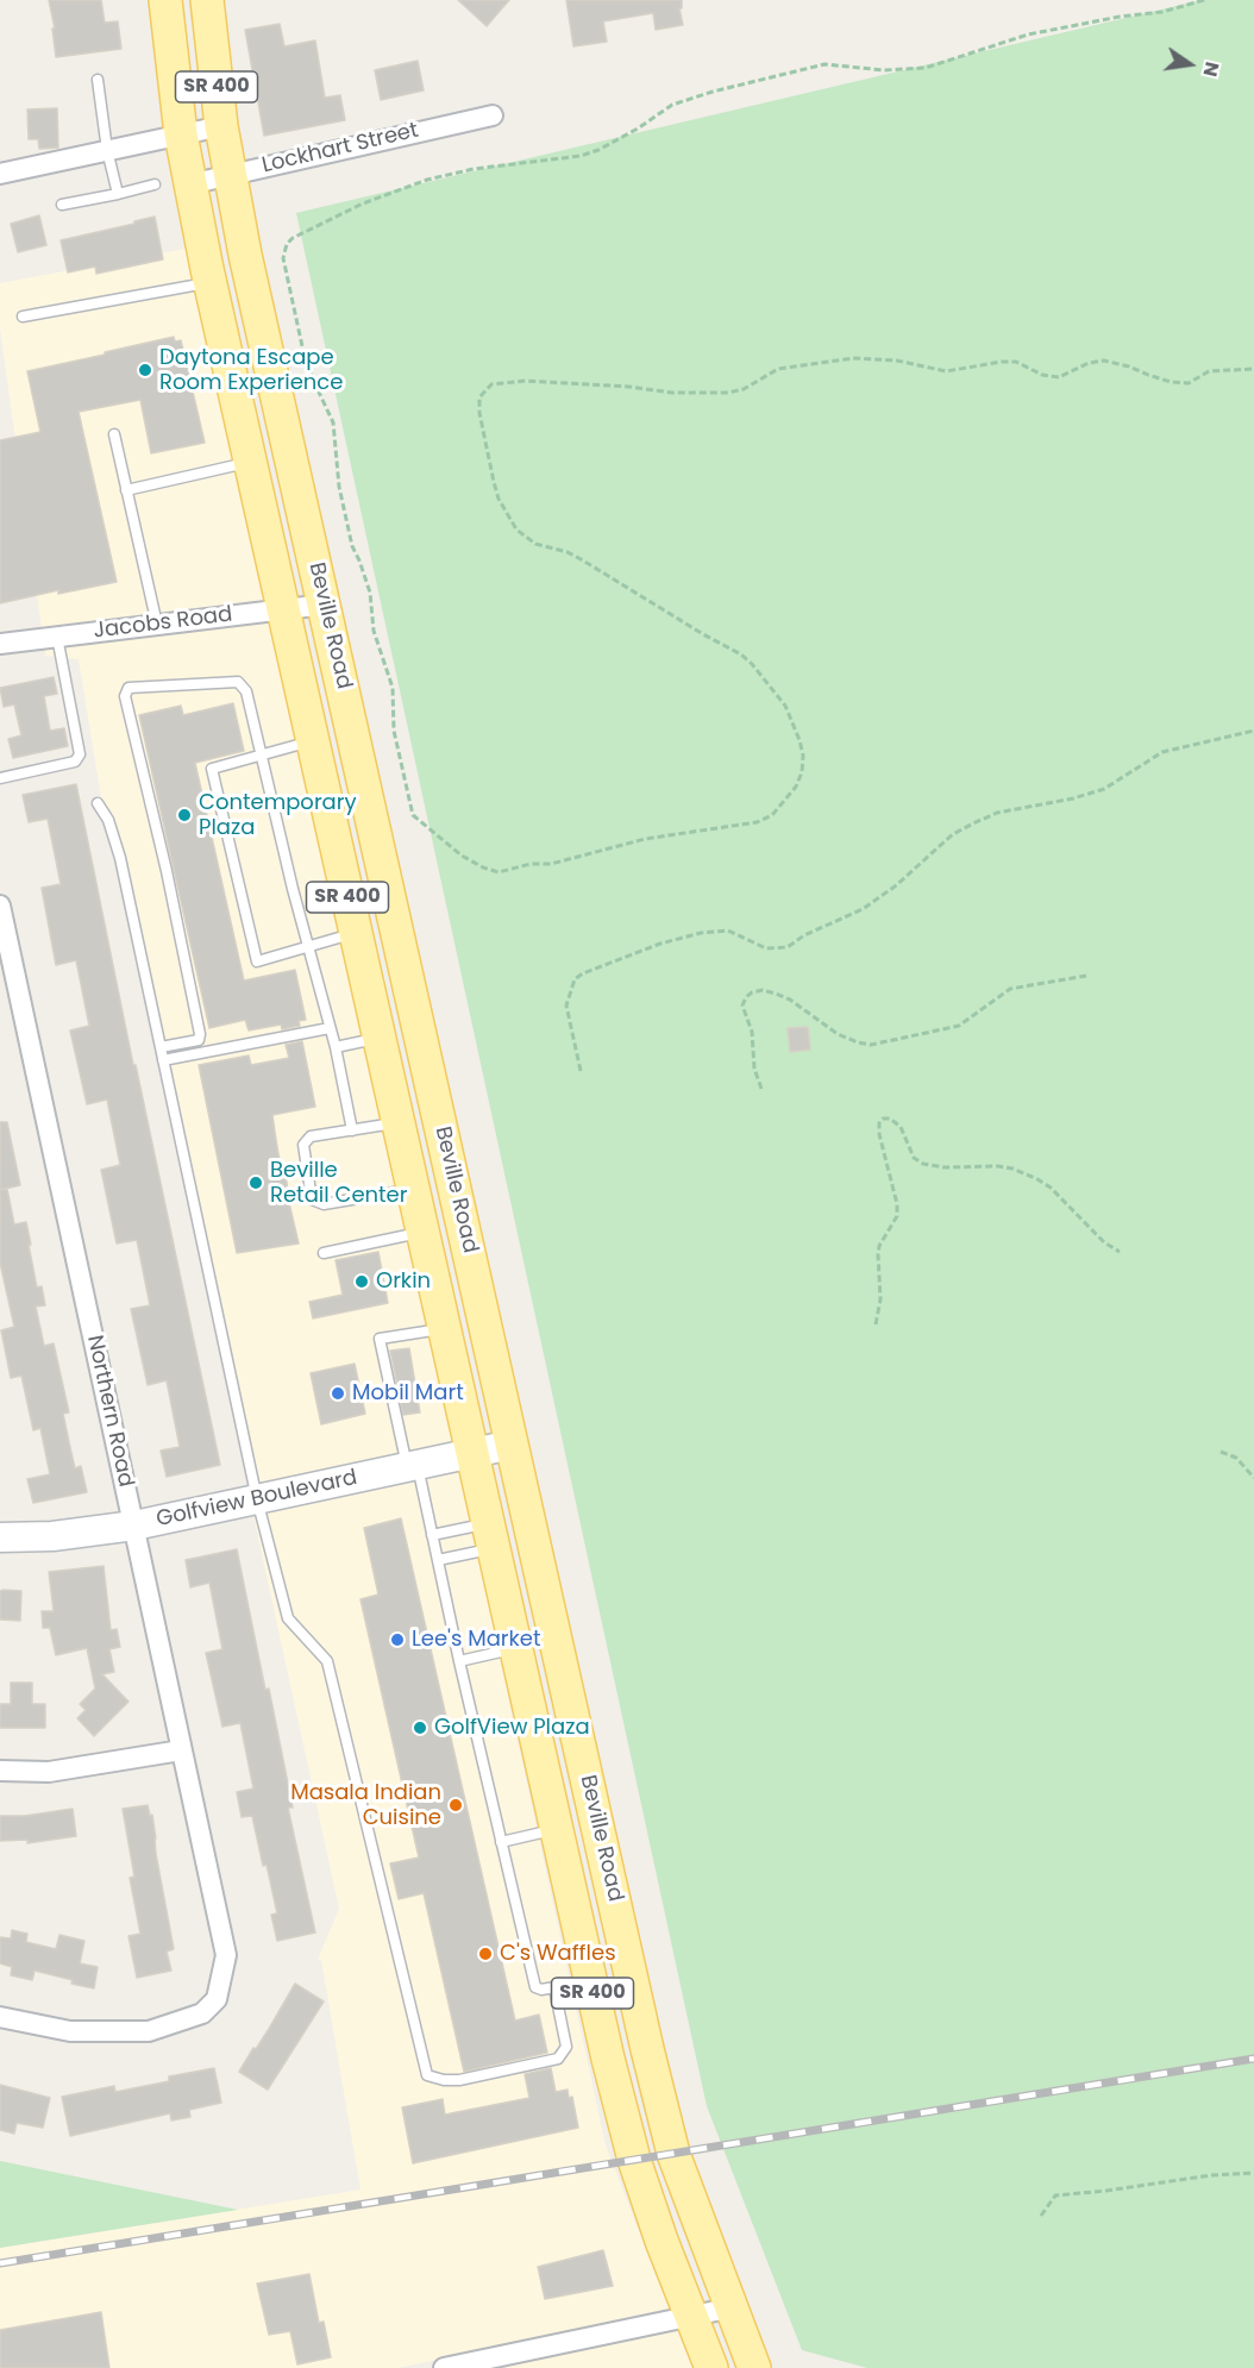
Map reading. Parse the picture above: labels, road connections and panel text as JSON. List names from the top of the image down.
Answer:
{
  "streets": {
    "main road": ["SR 400", "Beville Road"],
    "street": [
      "Lockhart Street",
      "Jacobs Road",
      "Northern Road",
      "Golfview Boulevard"
    ]
  },
  "crossings": [
    ["Lockhart Street", "Beville Road"],
    ["Jacobs Road", "Beville Road"],
    ["Beville Road", "Golfview Boulevard"],
    ["Northern Road", "Golfview Boulevard"]
  ],
  "places": [
    "Daytona Escape Room Experience",
    "Contemporary Plaza",
    "Beville Retail Center",
    "Orkin",
    "Mobil Mart",
    "Lee's Market",
    "GolfView Plaza",
    "Masala Indian Cuisine",
    "C's Waffles"
  ],
  "north": "right"
}
